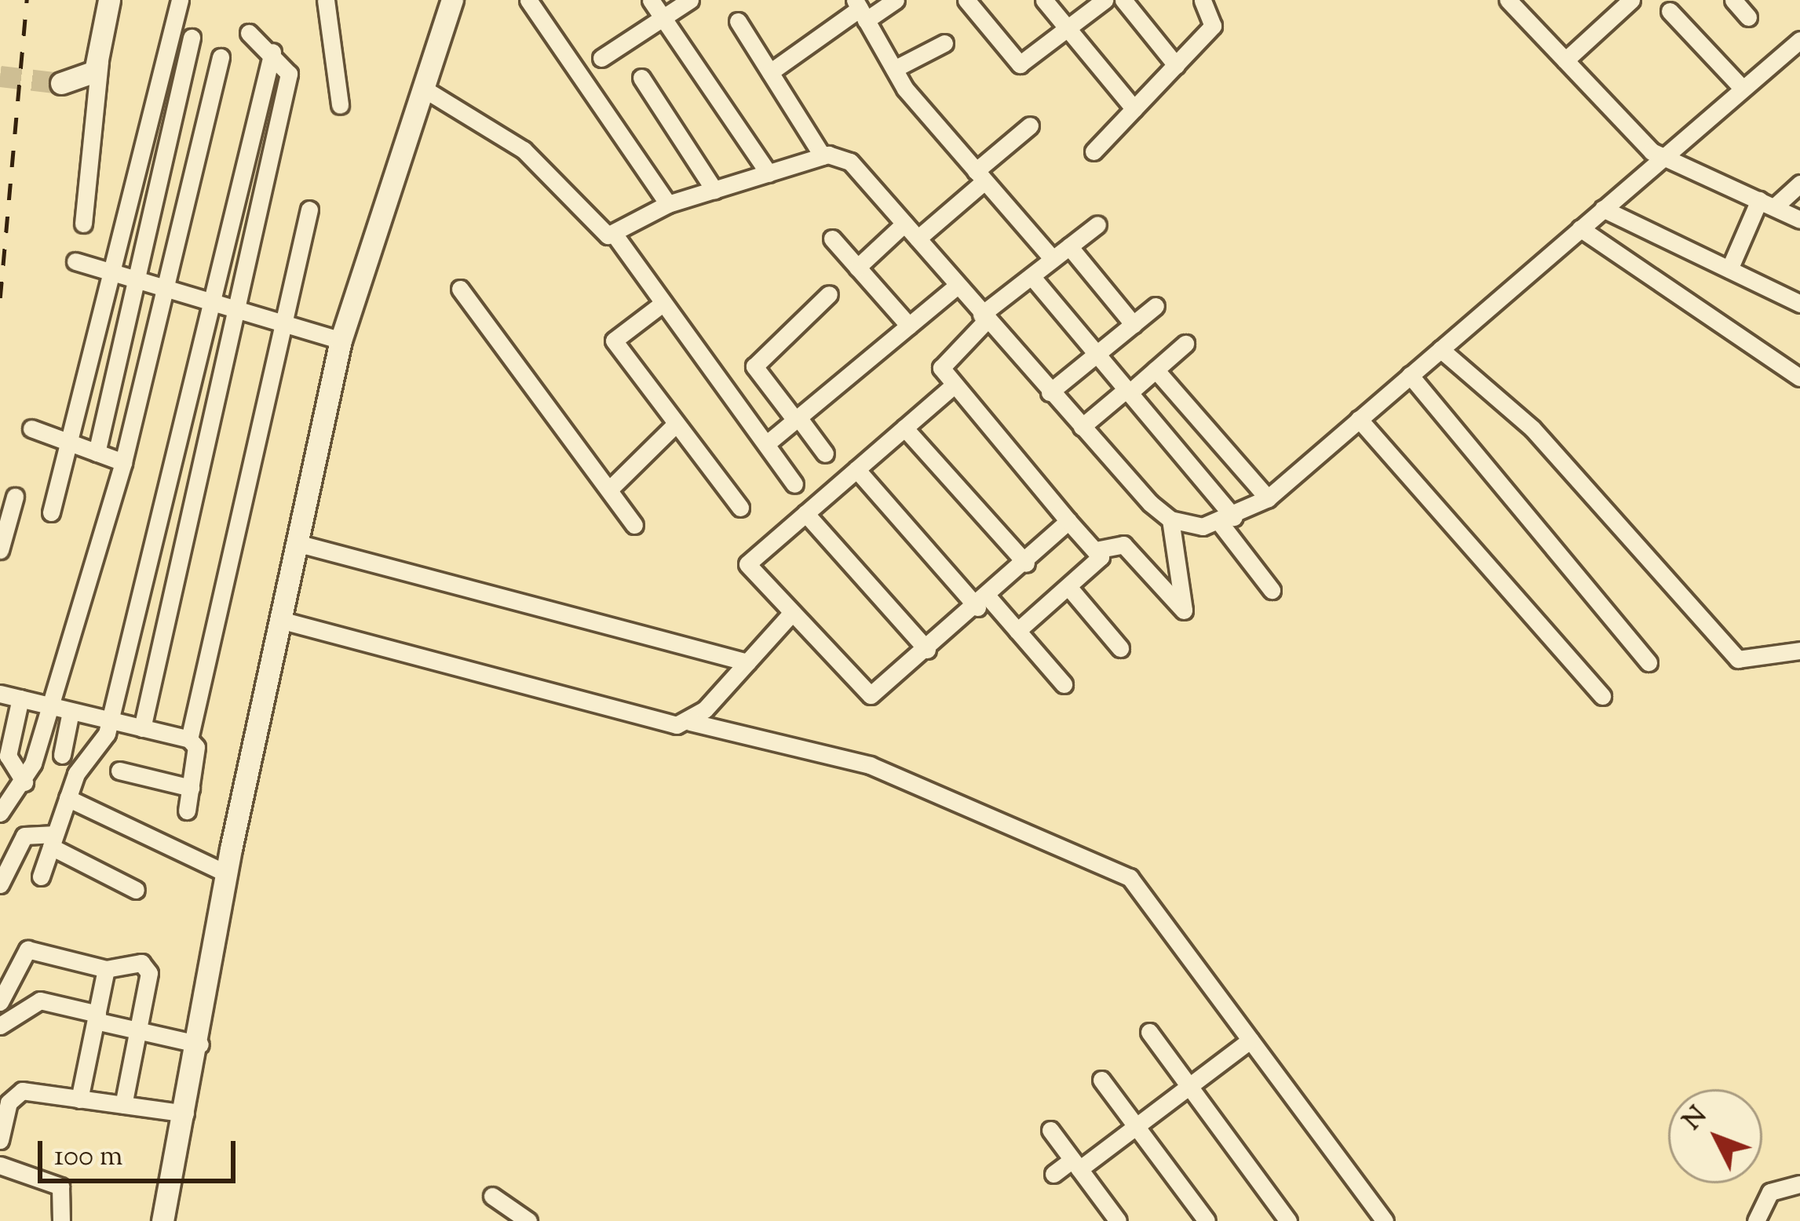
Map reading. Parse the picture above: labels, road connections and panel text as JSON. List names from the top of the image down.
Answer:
{
  "scale_bar": "100 m",
  "north": "top left"
}
